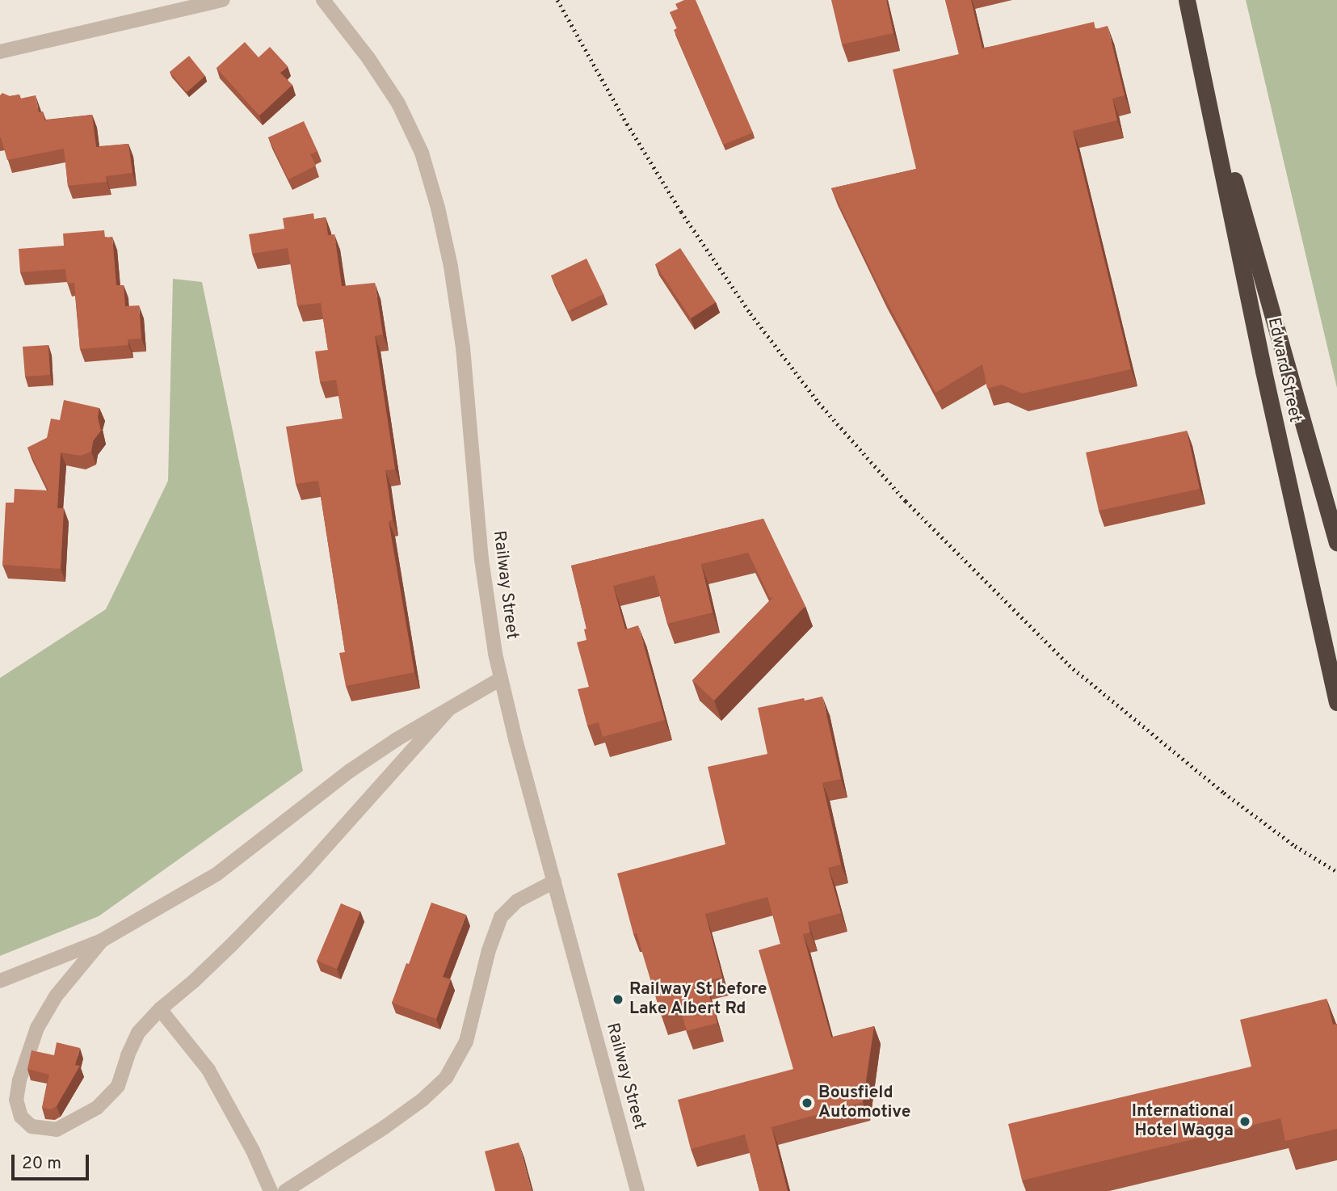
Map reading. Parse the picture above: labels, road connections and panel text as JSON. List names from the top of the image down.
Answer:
{
  "streets": {
    "highway": ["Edward Street"],
    "street": ["Railway Street"]
  },
  "places": ["Railway St before Lake Albert Rd", "Bousfield Automotive", "International Hotel Wagga"],
  "scale_bar": "20 m"
}
